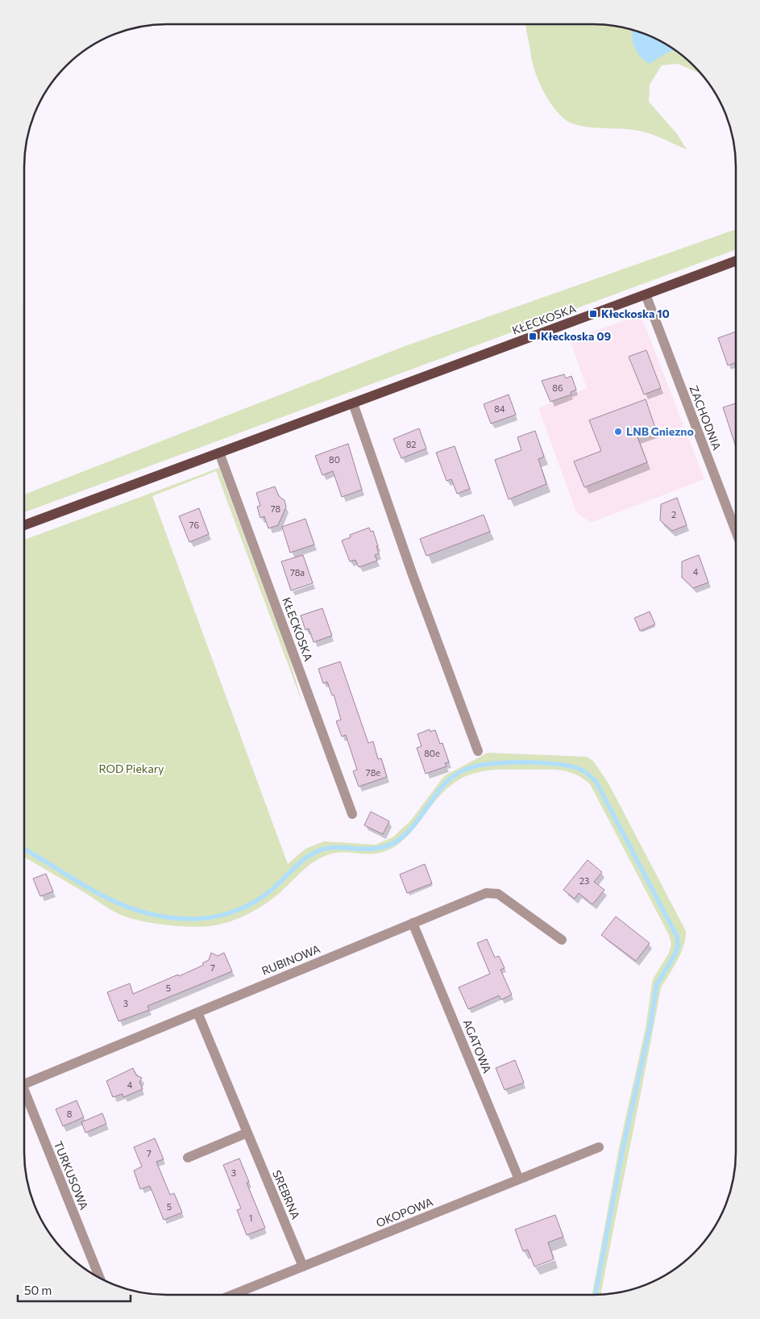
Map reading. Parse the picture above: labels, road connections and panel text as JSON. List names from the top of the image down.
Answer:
{
  "streets": {
    "main road": ["KŁECKOSKA"],
    "street": [
      "ZACHODNIA",
      "RUBINOWA",
      "AGATOWA",
      "TURKUSOWA",
      "SREBRNA",
      "OKOPOWA"
    ]
  },
  "crossings": [
    ["KŁECKOSKA", "ZACHODNIA"],
    ["RUBINOWA", "AGATOWA"],
    ["RUBINOWA", "SREBRNA"],
    ["AGATOWA", "OKOPOWA"],
    ["SREBRNA", "OKOPOWA"]
  ],
  "parks": ["ROD Piekary"],
  "places": {
    "transit": ["Kłeckoska 10", "Kłeckoska 09"],
    "other": ["LNB Gniezno"]
  },
  "house_numbers": [
    "86",
    "84",
    "82",
    "80",
    "78",
    "2",
    "76",
    "4",
    "78a",
    "80e",
    "78e",
    "23",
    "7",
    "5",
    "3",
    "4",
    "8",
    "7",
    "3",
    "5",
    "1"
  ],
  "scale_bar": "50 m"
}
